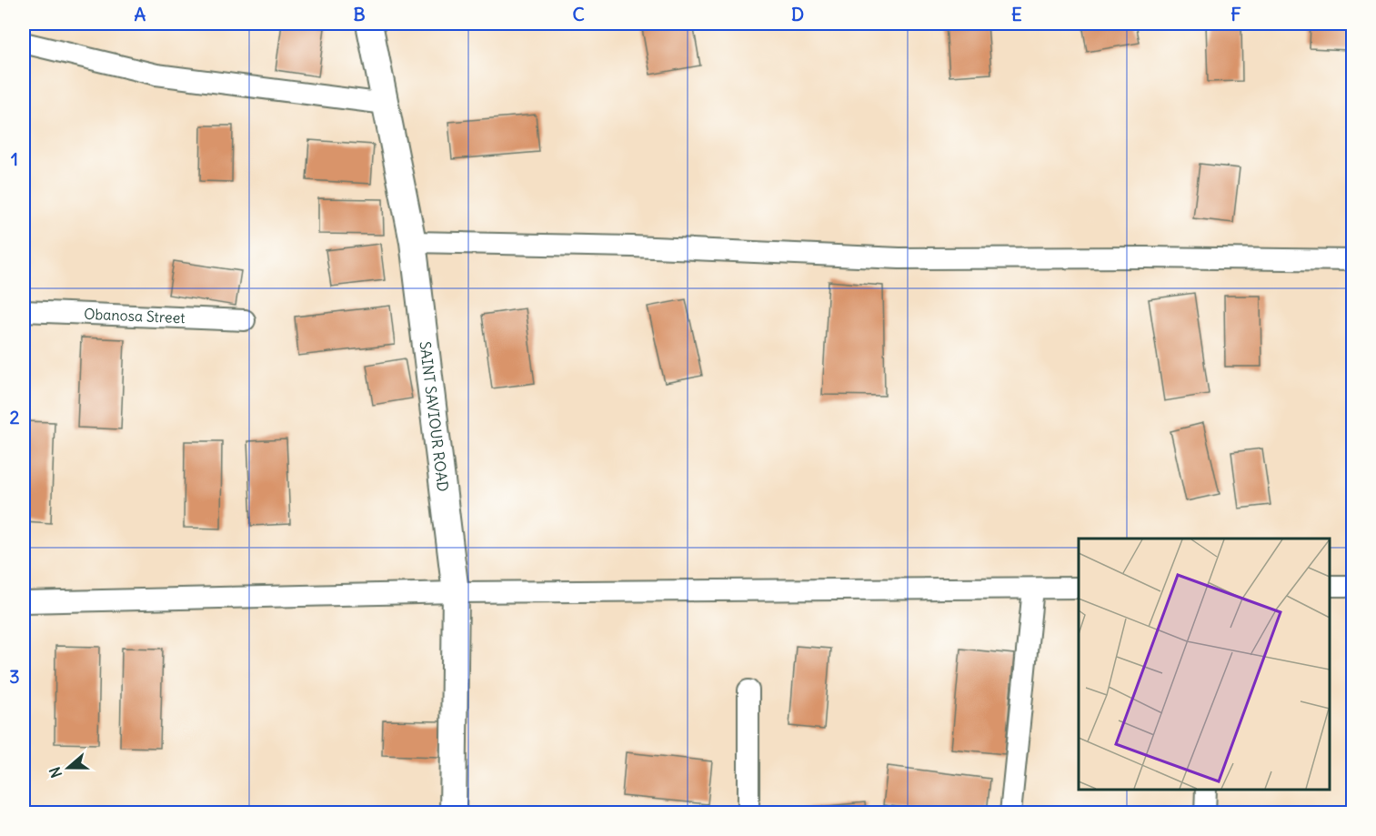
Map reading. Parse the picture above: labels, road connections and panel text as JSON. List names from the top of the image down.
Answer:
{
  "streets": {
    "street": ["Obanosa Street", "SAINT SAVIOUR ROAD"]
  },
  "north": "left",
  "grid": {
    "columns": [
      "A",
      "B",
      "C",
      "D",
      "E",
      "F"
    ],
    "rows": ["1", "2", "3"]
  }
}
